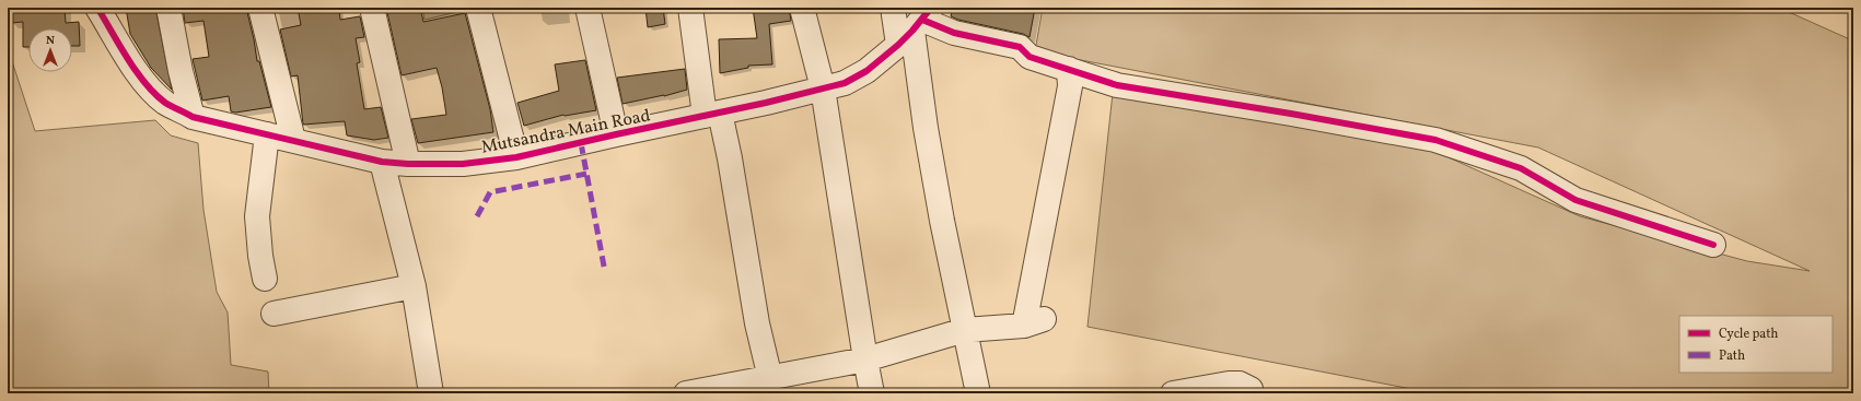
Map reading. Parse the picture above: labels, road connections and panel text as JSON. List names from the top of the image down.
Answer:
{
  "streets": {
    "street": ["Mutsandra Main Road"]
  },
  "legend": ["Cycle path", "Path"],
  "north": "top"
}
